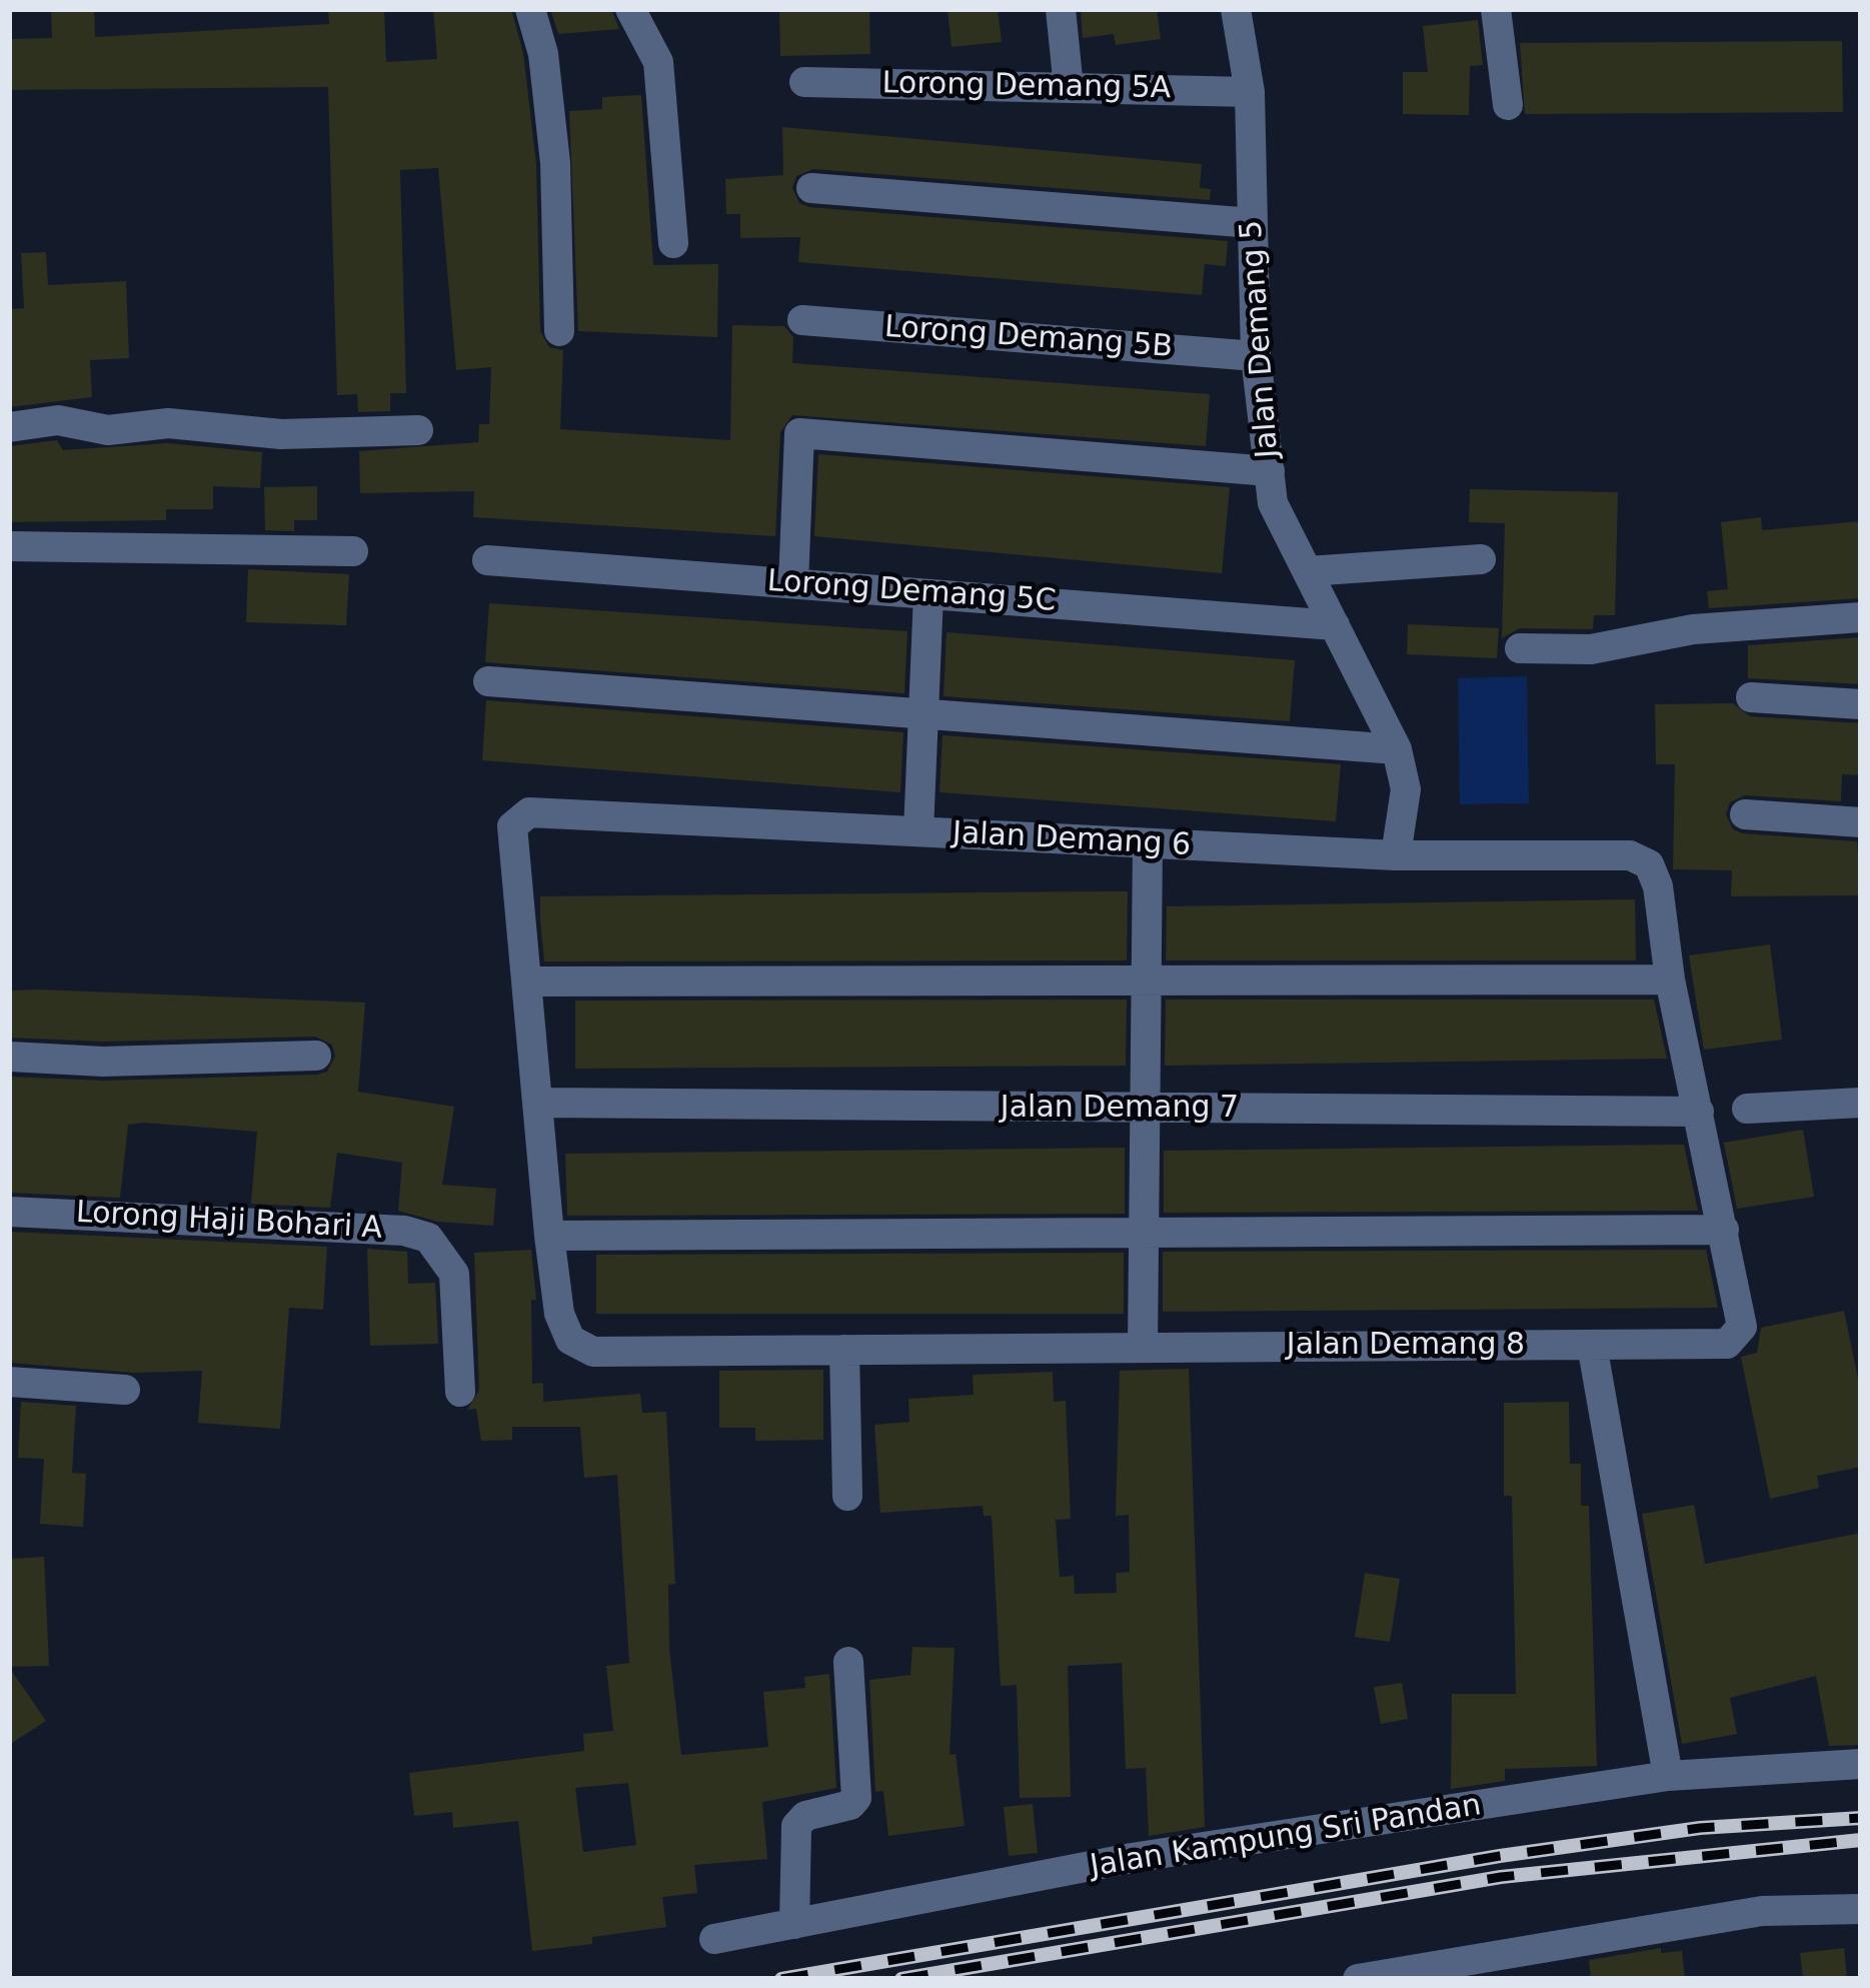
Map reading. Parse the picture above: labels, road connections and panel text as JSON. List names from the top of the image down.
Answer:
{
  "streets": {
    "street": [
      "Lorong Demang 5A",
      "Lorong Demang 5B",
      "Jalan Demang 5",
      "Lorong Demang 5C",
      "Jalan Demang 6",
      "Jalan Demang 7",
      "Lorong Haji Bohari A",
      "Jalan Demang 8",
      "Jalan Kampung Sri Pandan"
    ]
  },
  "crossings": [
    ["Lorong Demang 5A", "Jalan Demang 5"],
    ["Lorong Demang 5B", "Jalan Demang 5"],
    ["Jalan Demang 5", "Lorong Demang 5C"],
    ["Jalan Demang 5", "Jalan Demang 6"],
    ["Jalan Demang 6", "Jalan Demang 8"],
    ["Jalan Demang 7", "Jalan Demang 8"]
  ]
}
